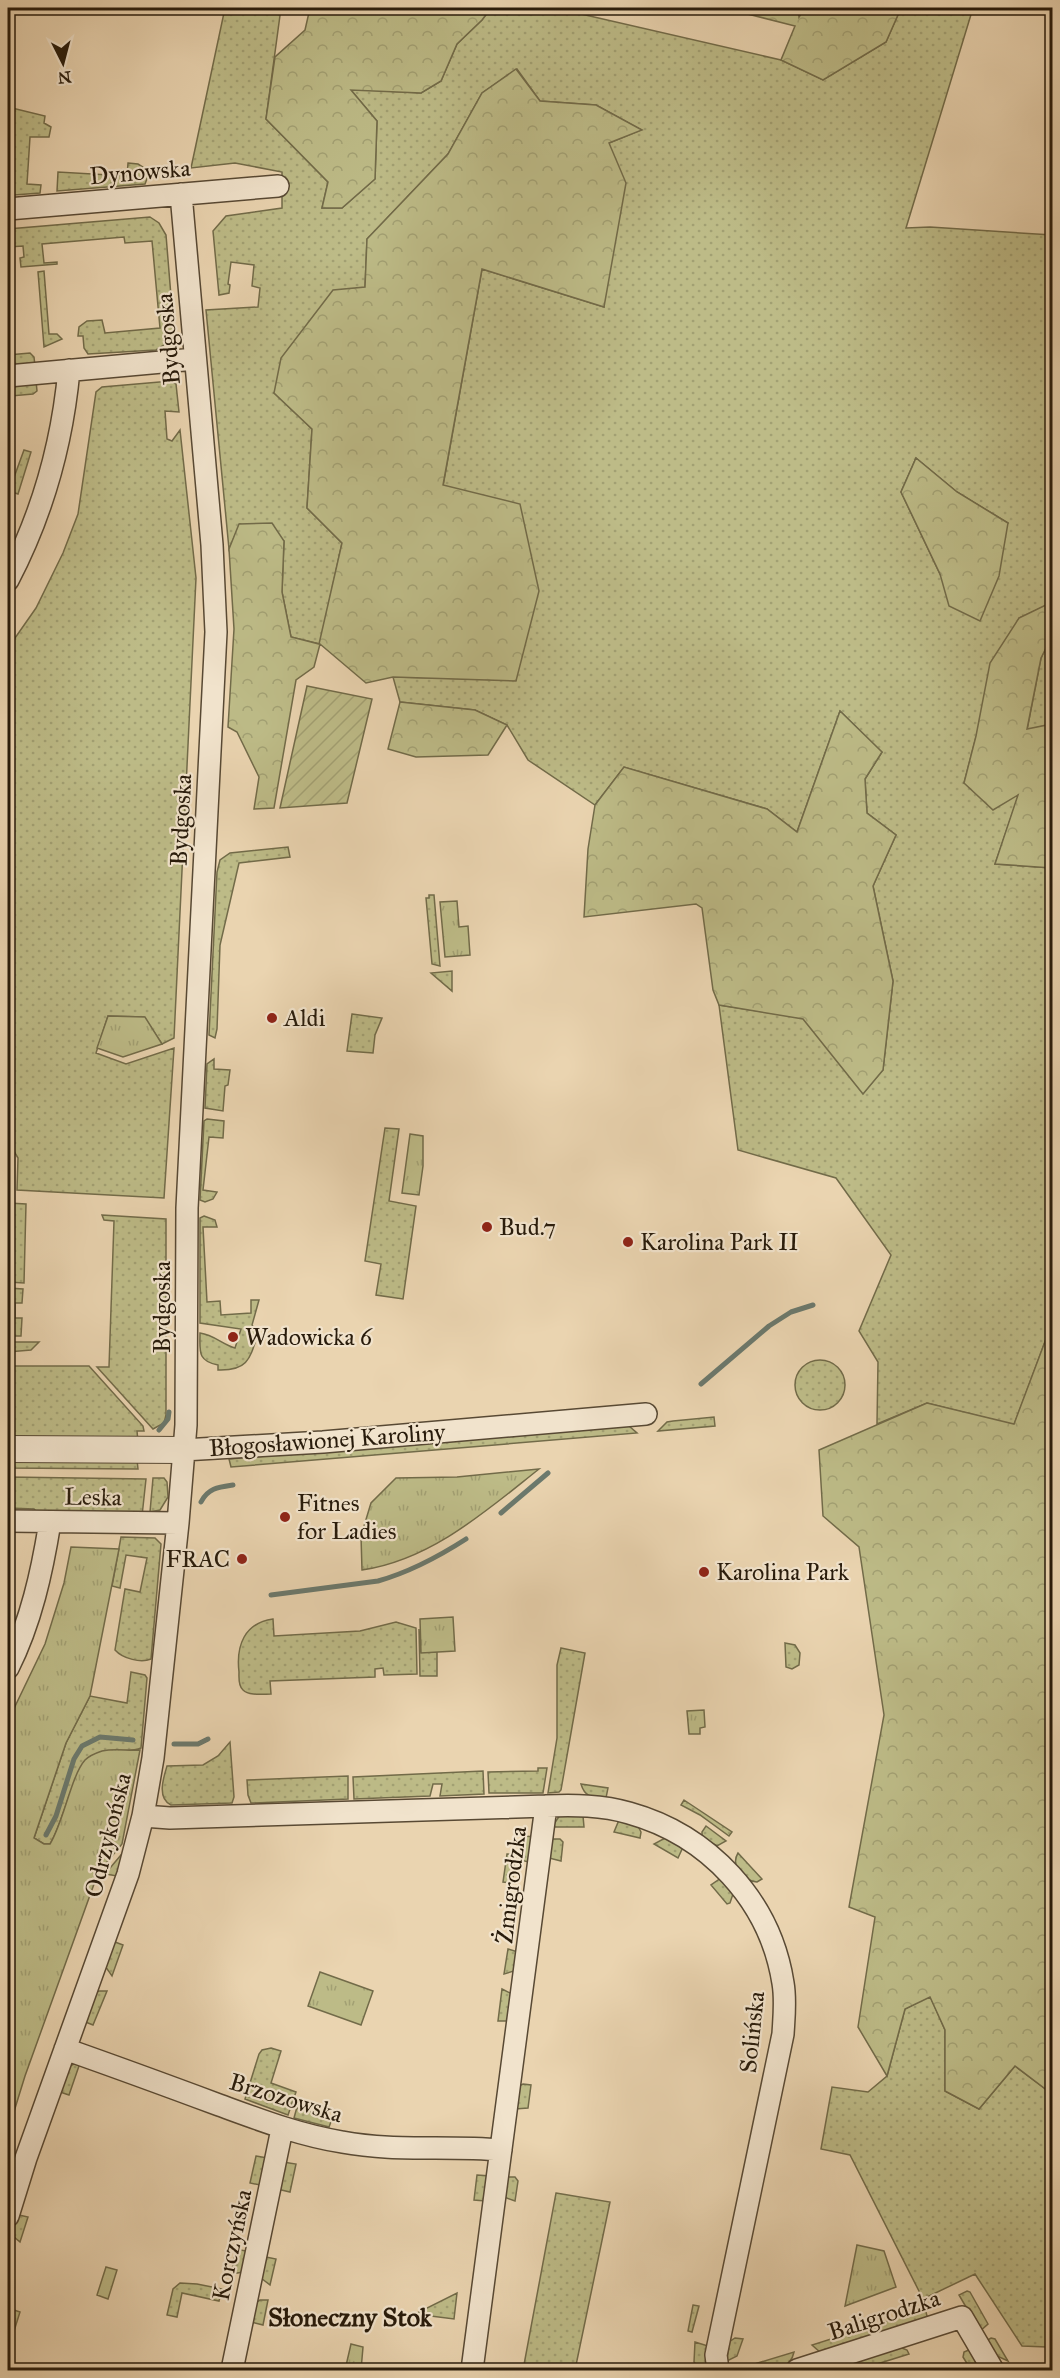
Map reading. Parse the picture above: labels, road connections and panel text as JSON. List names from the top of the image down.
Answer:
{
  "streets": {
    "street": [
      "Dynowska",
      "Bydgoska",
      "Błogosławionej Karoliny",
      "Leska",
      "Odrzykońska",
      "Żmigrodzka",
      "Solińska",
      "Brzozowska",
      "Korczyńska",
      "Baligrodzka"
    ]
  },
  "crossings": [
    ["Dynowska", "Bydgoska"],
    ["Bydgoska", "Błogosławionej Karoliny"],
    ["Bydgoska", "Odrzykońska"],
    ["Błogosławionej Karoliny", "Odrzykońska"],
    ["Leska", "Odrzykońska"],
    ["Odrzykońska", "Żmigrodzka"],
    ["Odrzykońska", "Brzozowska"],
    ["Żmigrodzka", "Solińska"],
    ["Żmigrodzka", "Brzozowska"],
    ["Brzozowska", "Korczyńska"]
  ],
  "districts": ["Słoneczny Stok"],
  "places": [
    "Aldi",
    "Bud.7",
    "Karolina Park II",
    "Wadowicka 6",
    "Fitnes for Ladies",
    "FRAC",
    "Karolina Park"
  ],
  "north": "bottom"
}
